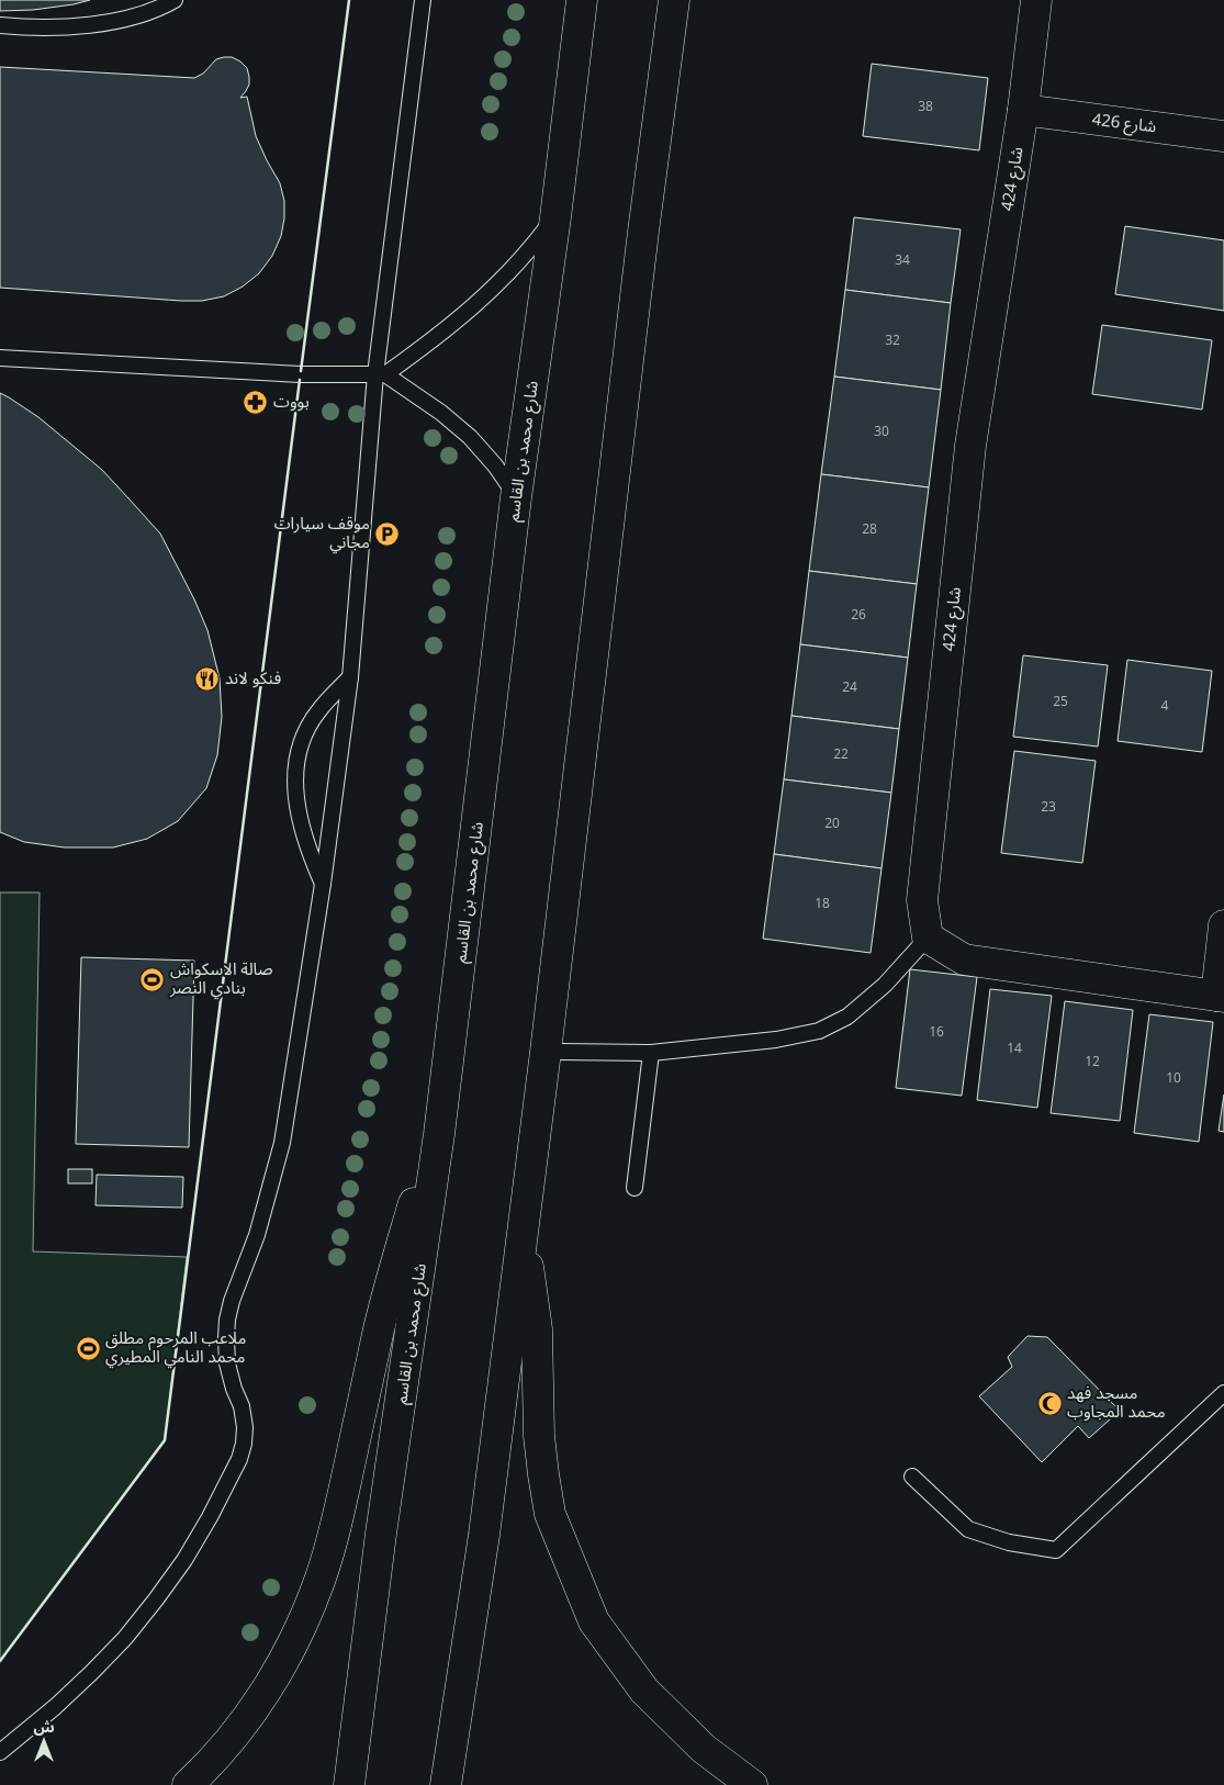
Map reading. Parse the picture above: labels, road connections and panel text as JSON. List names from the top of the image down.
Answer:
{
  "streets": {
    "main road": ["شارع 426", "شارع 424", "شارع محمد بن القاسم"]
  },
  "crossings": [
    ["شارع 426", "شارع 424"]
  ],
  "places": {
    "pharmacy": ["بووت"],
    "parking": ["موقف سيارات مجاني"],
    "restaurant": ["فنكو لاند"],
    "sports": ["صالة الاسكواش بنادي النصر", "ملاعب المرحوم مطلق محمد النامي المطيري"],
    "mosque": ["مسجد فهد محمد المجاوب"]
  },
  "house_numbers": [
    "38",
    "34",
    "32",
    "30",
    "28",
    "26",
    "24",
    "25",
    "4",
    "22",
    "23",
    "20",
    "18",
    "16",
    "14",
    "12",
    "10"
  ],
  "north": "top"
}
